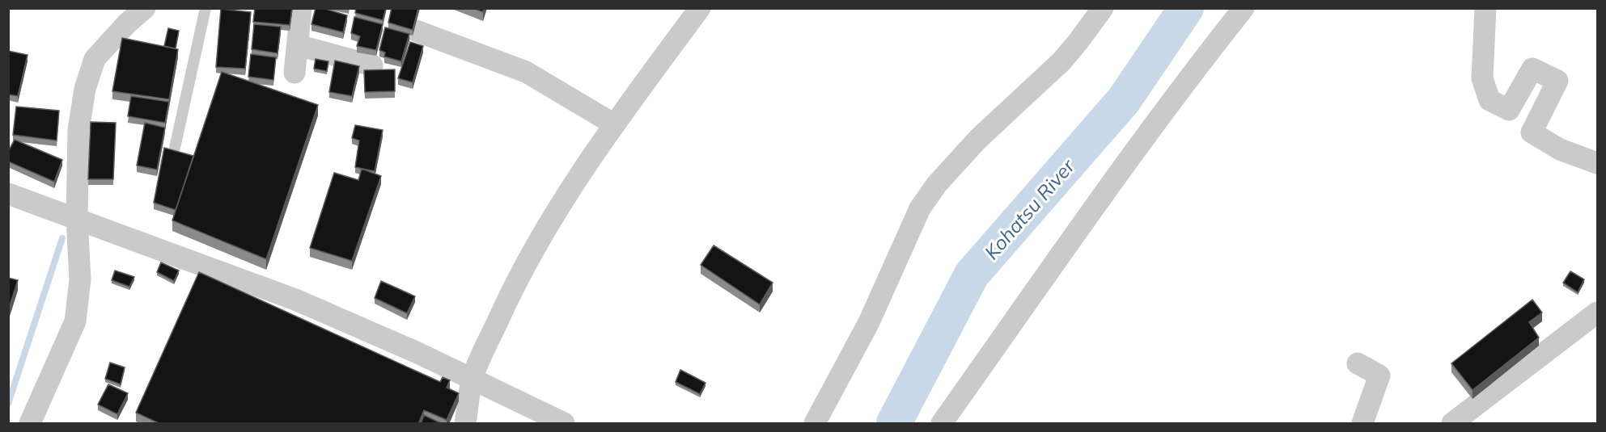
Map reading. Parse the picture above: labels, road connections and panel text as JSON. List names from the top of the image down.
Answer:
{
  "water": ["Kohatsu River"]
}
